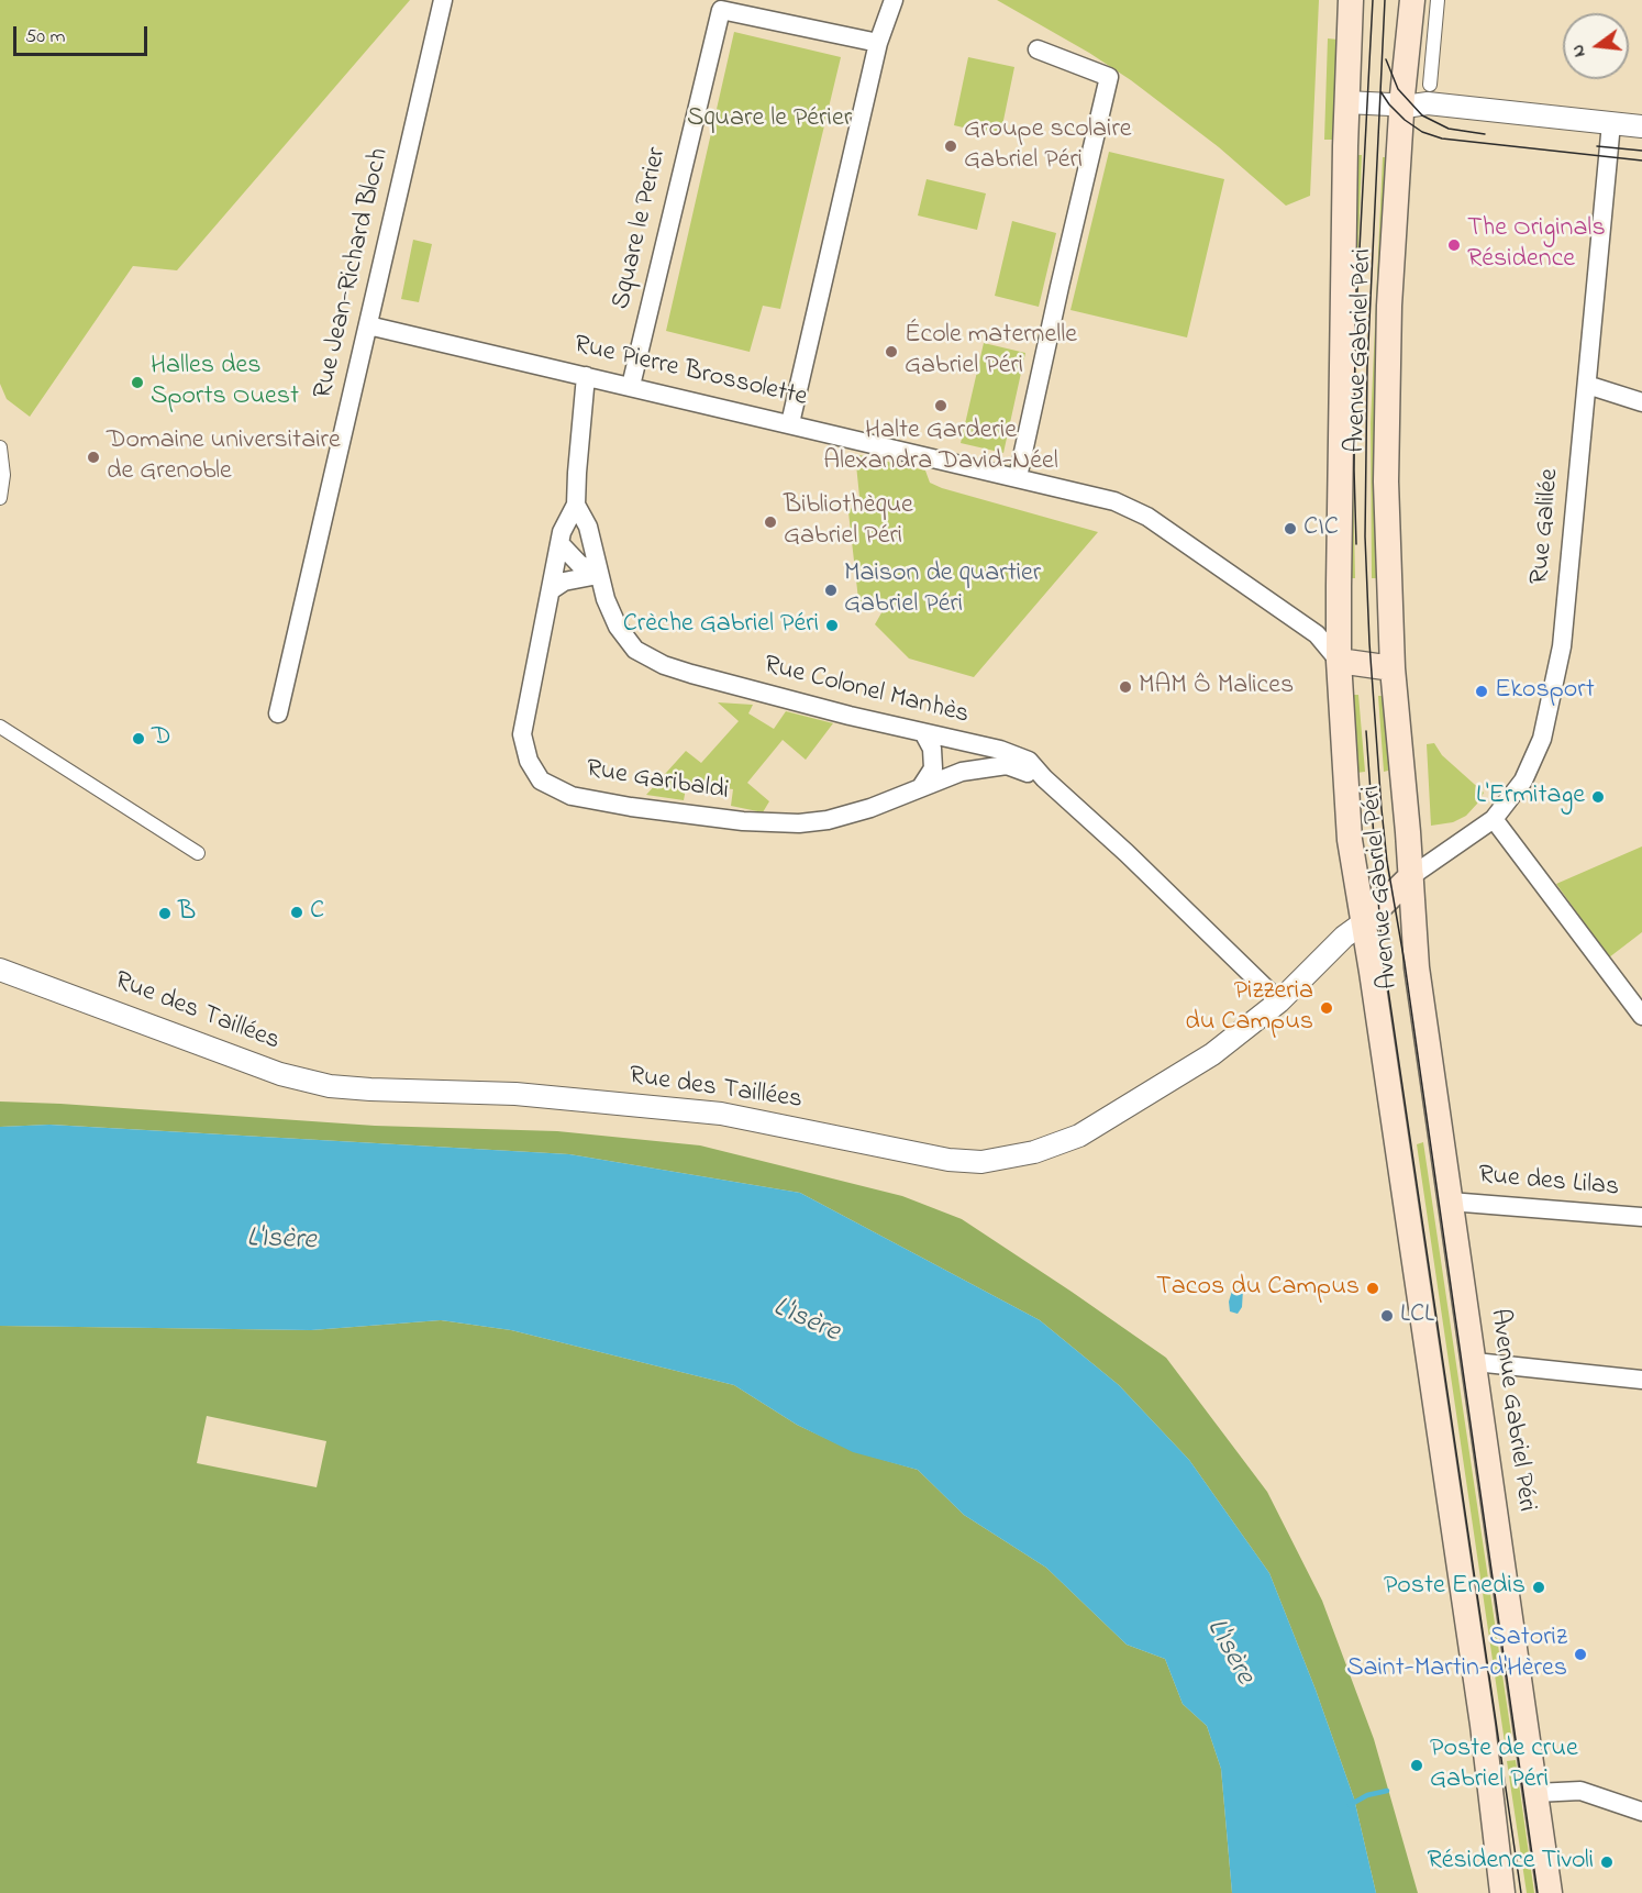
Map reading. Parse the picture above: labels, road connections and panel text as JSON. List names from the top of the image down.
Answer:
{
  "streets": {
    "main road": ["Avenue Gabriel Péri"],
    "street": [
      "Square le Perier",
      "Rue Jean-Richard Bloch",
      "Rue Pierre Brossolette",
      "Rue Galilée",
      "Rue Colonel Manhès",
      "Rue Garibaldi",
      "Rue des Taillées",
      "Rue des Lilas"
    ]
  },
  "crossings": [
    ["Square le Perier", "Rue Pierre Brossolette"],
    ["Rue Jean-Richard Bloch", "Rue Pierre Brossolette"],
    ["Avenue Gabriel Péri", "Rue Pierre Brossolette"],
    ["Avenue Gabriel Péri", "Rue Galilée"],
    ["Avenue Gabriel Péri", "Rue des Taillées"],
    ["Avenue Gabriel Péri", "Rue des Lilas"],
    ["Rue Pierre Brossolette", "Rue Colonel Manhès"],
    ["Rue Colonel Manhès", "Rue Garibaldi"],
    ["Rue Colonel Manhès", "Rue des Taillées"]
  ],
  "water": ["L'Isère"],
  "parks": ["Square le Périer"],
  "places": [
    "Groupe scolaire Gabriel Péri",
    "The Originals Résidence",
    "École maternelle Gabriel Péri",
    "Halles des Sports Ouest",
    "Halte Garderie Alexandra David-Néel",
    "Domaine universitaire de Grenoble",
    "Bibliothèque Gabriel Péri",
    "CIC",
    "Maison de quartier Gabriel Péri",
    "Crèche Gabriel Péri",
    "MAM Ô Malices",
    "Ekosport",
    "D",
    "L'Ermitage",
    "C",
    "B",
    "Pizzeria du Campus",
    "Tacos du Campus",
    "LCL",
    "Poste Enedis",
    "Satoriz Saint-Martin-d'Hères",
    "Poste de crue Gabriel Péri",
    "Résidence Tivoli"
  ],
  "scale_bar": "50 m",
  "north": "left"
}
